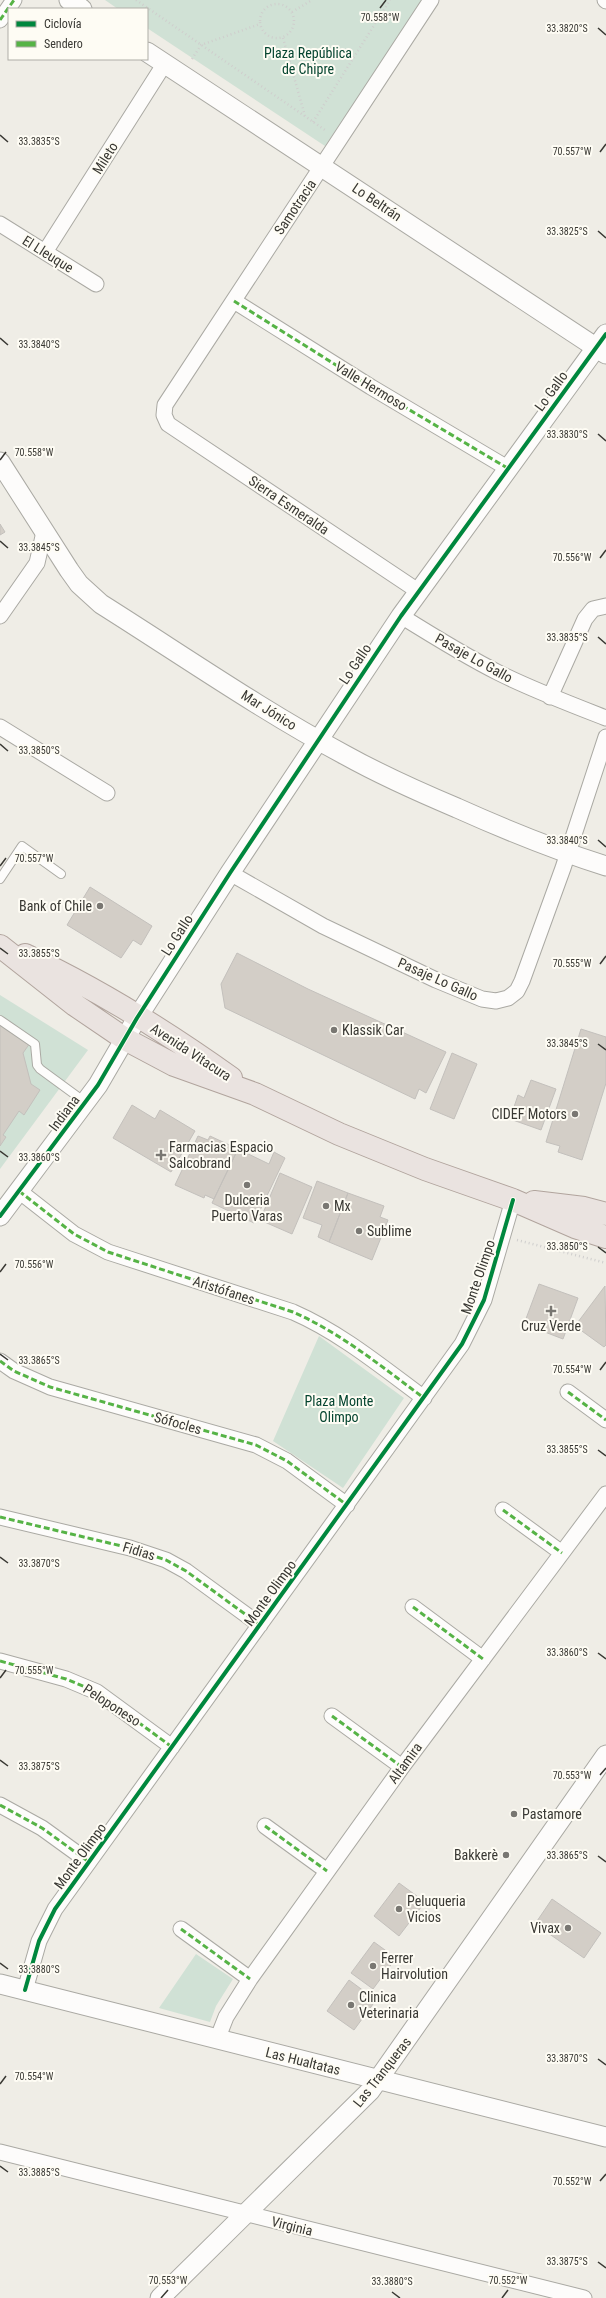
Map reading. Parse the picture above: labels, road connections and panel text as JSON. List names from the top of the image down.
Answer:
{
  "streets": {
    "main road": ["Avenida Vitacura"],
    "street": [
      "Mileto",
      "Lo Beltrán",
      "Samotracia",
      "El Lleuque",
      "Valle Hermoso",
      "Lo Gallo",
      "Sierra Esmeralda",
      "Pasaje Lo Gallo",
      "Mar Jónico",
      "Indiana",
      "Monte Olimpo",
      "Aristófanes",
      "Sófocles",
      "Fidias",
      "Peloponeso",
      "Altamira",
      "Las Hualtatas",
      "Las Tranqueras",
      "Virginia"
    ]
  },
  "crossings": [
    ["Mileto", "Lo Beltrán"],
    ["Mileto", "El Lleuque"],
    ["Lo Beltrán", "Samotracia"],
    ["Lo Beltrán", "Lo Gallo"],
    ["Samotracia", "Valle Hermoso"],
    ["Samotracia", "Sierra Esmeralda"],
    ["Valle Hermoso", "Lo Gallo"],
    ["Lo Gallo", "Sierra Esmeralda"],
    ["Lo Gallo", "Pasaje Lo Gallo"],
    ["Lo Gallo", "Mar Jónico"],
    ["Lo Gallo", "Avenida Vitacura"],
    ["Lo Gallo", "Indiana"],
    ["Pasaje Lo Gallo", "Mar Jónico"],
    ["Avenida Vitacura", "Indiana"],
    ["Avenida Vitacura", "Monte Olimpo"],
    ["Indiana", "Aristófanes"],
    ["Monte Olimpo", "Aristófanes"],
    ["Monte Olimpo", "Sófocles"],
    ["Monte Olimpo", "Fidias"],
    ["Monte Olimpo", "Peloponeso"],
    ["Monte Olimpo", "Las Hualtatas"],
    ["Altamira", "Las Hualtatas"],
    ["Las Hualtatas", "Las Tranqueras"],
    ["Las Tranqueras", "Virginia"]
  ],
  "parks": ["Plaza República de Chipre", "Plaza Monte Olimpo"],
  "places": {
    "other": [
      "Bank of Chile",
      "Klassik Car",
      "CIDEF Motors",
      "Dulceria Puerto Varas",
      "Mx",
      "Sublime",
      "Pastamore",
      "Bakkerè",
      "Peluqueria Vicios",
      "Vivax",
      "Ferrer Hairvolution",
      "Clinica Veterinaria"
    ],
    "health": ["Farmacias Espacio Salcobrand", "Cruz Verde"]
  },
  "legend": ["Ciclovía", "Sendero"],
  "coordinates": [
    "70.558°W",
    "33.3820°S",
    "33.3835°S",
    "70.557°W",
    "33.3825°S",
    "33.3840°S",
    "33.3830°S",
    "33.3845°S",
    "70.556°W",
    "33.3850°S",
    "33.3855°S",
    "70.555°W",
    "33.3860°S",
    "33.3865°S",
    "70.554°W",
    "33.3870°S",
    "33.3875°S",
    "70.553°W",
    "33.3880°S",
    "33.3885°S",
    "70.552°W"
  ]
}
